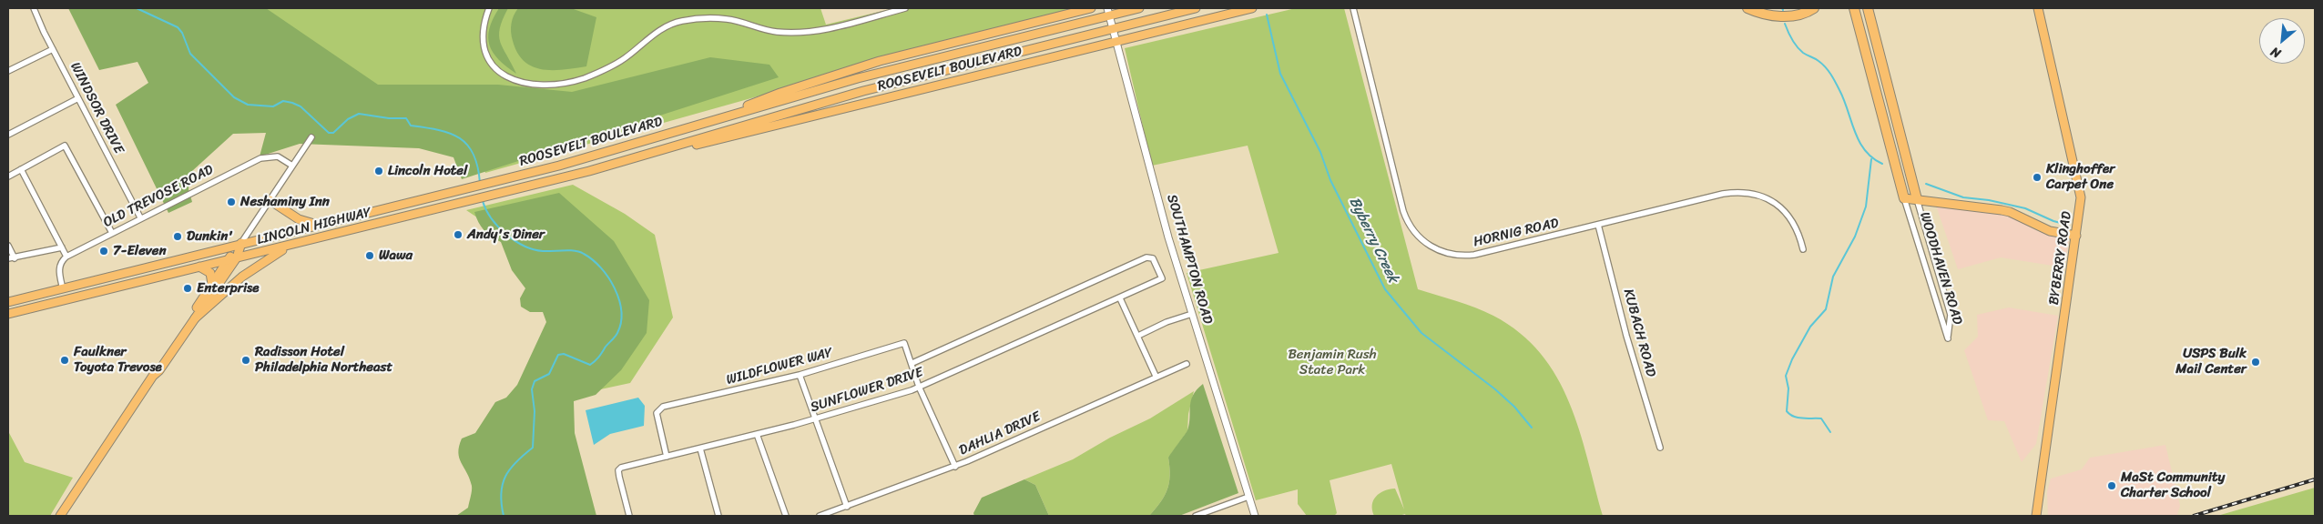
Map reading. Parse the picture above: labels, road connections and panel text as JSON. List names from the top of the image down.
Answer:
{
  "streets": {
    "highway": ["WOODHAVEN ROAD"],
    "main road": ["ROOSEVELT BOULEVARD", "LINCOLN HIGHWAY", "BYBERRY ROAD"],
    "street": [
      "WINDSOR DRIVE",
      "OLD TREVOSE ROAD",
      "HORNIG ROAD",
      "SOUTHAMPTON ROAD",
      "KUBACH ROAD",
      "WILDFLOWER WAY",
      "SUNFLOWER DRIVE",
      "DAHLIA DRIVE"
    ]
  },
  "crossings": [
    ["ROOSEVELT BOULEVARD", "LINCOLN HIGHWAY"],
    ["ROOSEVELT BOULEVARD", "SOUTHAMPTON ROAD"],
    ["WINDSOR DRIVE", "OLD TREVOSE ROAD"],
    ["HORNIG ROAD", "KUBACH ROAD"],
    ["WILDFLOWER WAY", "SUNFLOWER DRIVE"]
  ],
  "water": ["Byberry Creek"],
  "parks": ["Benjamin Rush State Park"],
  "places": [
    "Lincoln Hotel",
    "Klinghoffer Carpet One",
    "Neshaminy Inn",
    "Andy's Diner",
    "Dunkin'",
    "7-Eleven",
    "Wawa",
    "Enterprise",
    "Faulkner Toyota Trevose",
    "Radisson Hotel Philadelphia Northeast",
    "USPS Bulk Mail Center",
    "MaSt Community Charter School"
  ],
  "north": "bottom left"
}
